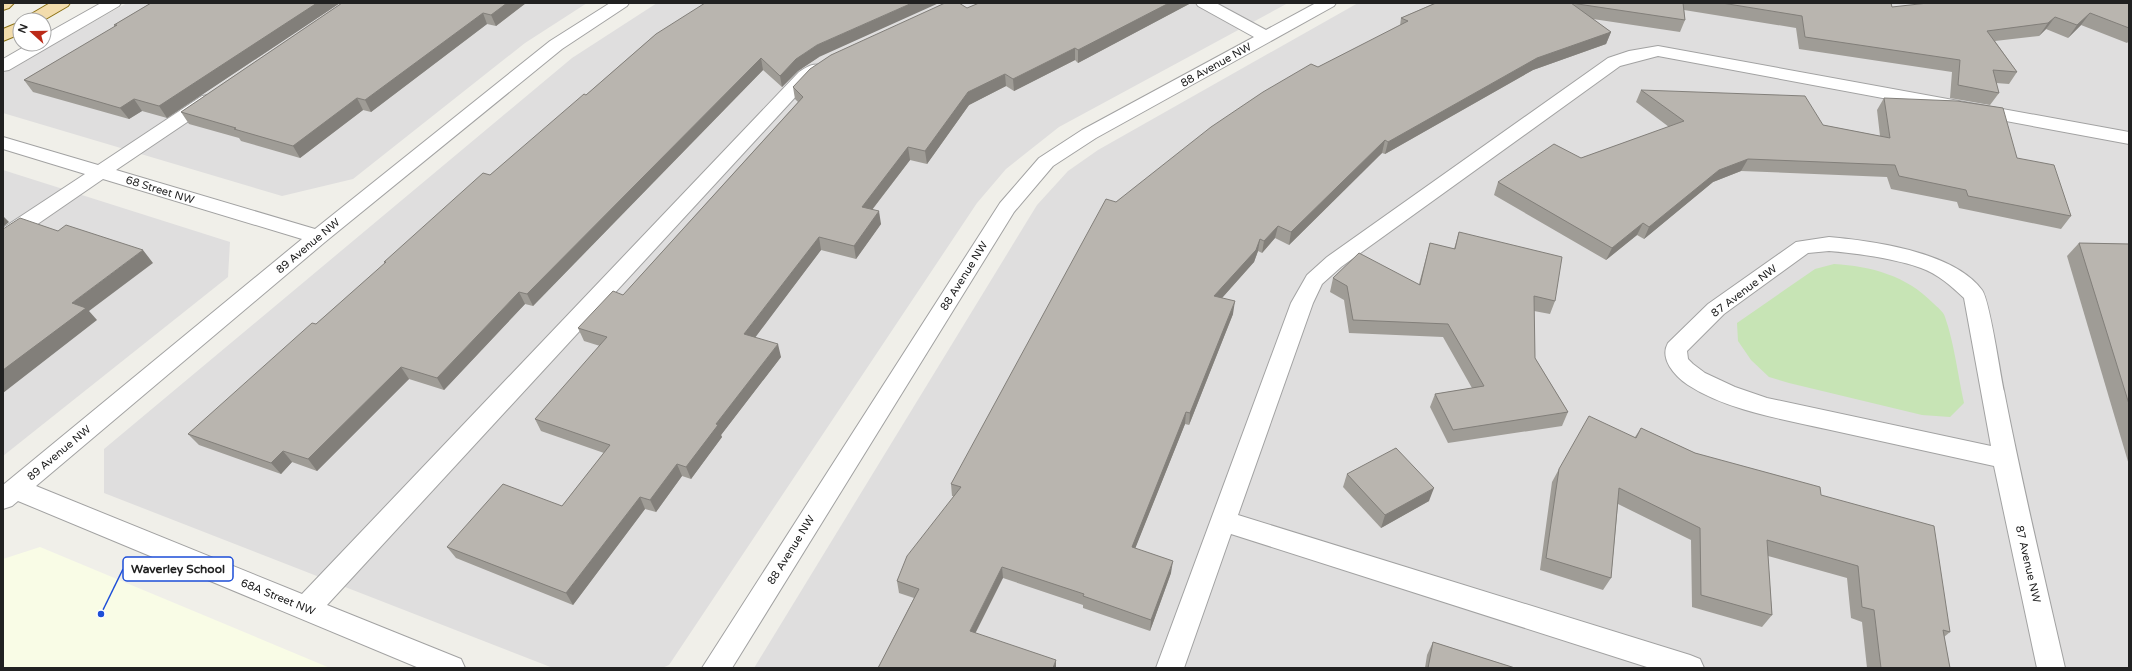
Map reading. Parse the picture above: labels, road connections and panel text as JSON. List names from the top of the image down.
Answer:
{
  "streets": {
    "street": [
      "88 Avenue NW",
      "68 Street NW",
      "89 Avenue NW",
      "87 Avenue NW",
      "68A Street NW"
    ]
  },
  "crossings": [
    ["68 Street NW", "89 Avenue NW"],
    ["89 Avenue NW", "68A Street NW"]
  ],
  "places": ["Waverley School"],
  "north": "left"
}
